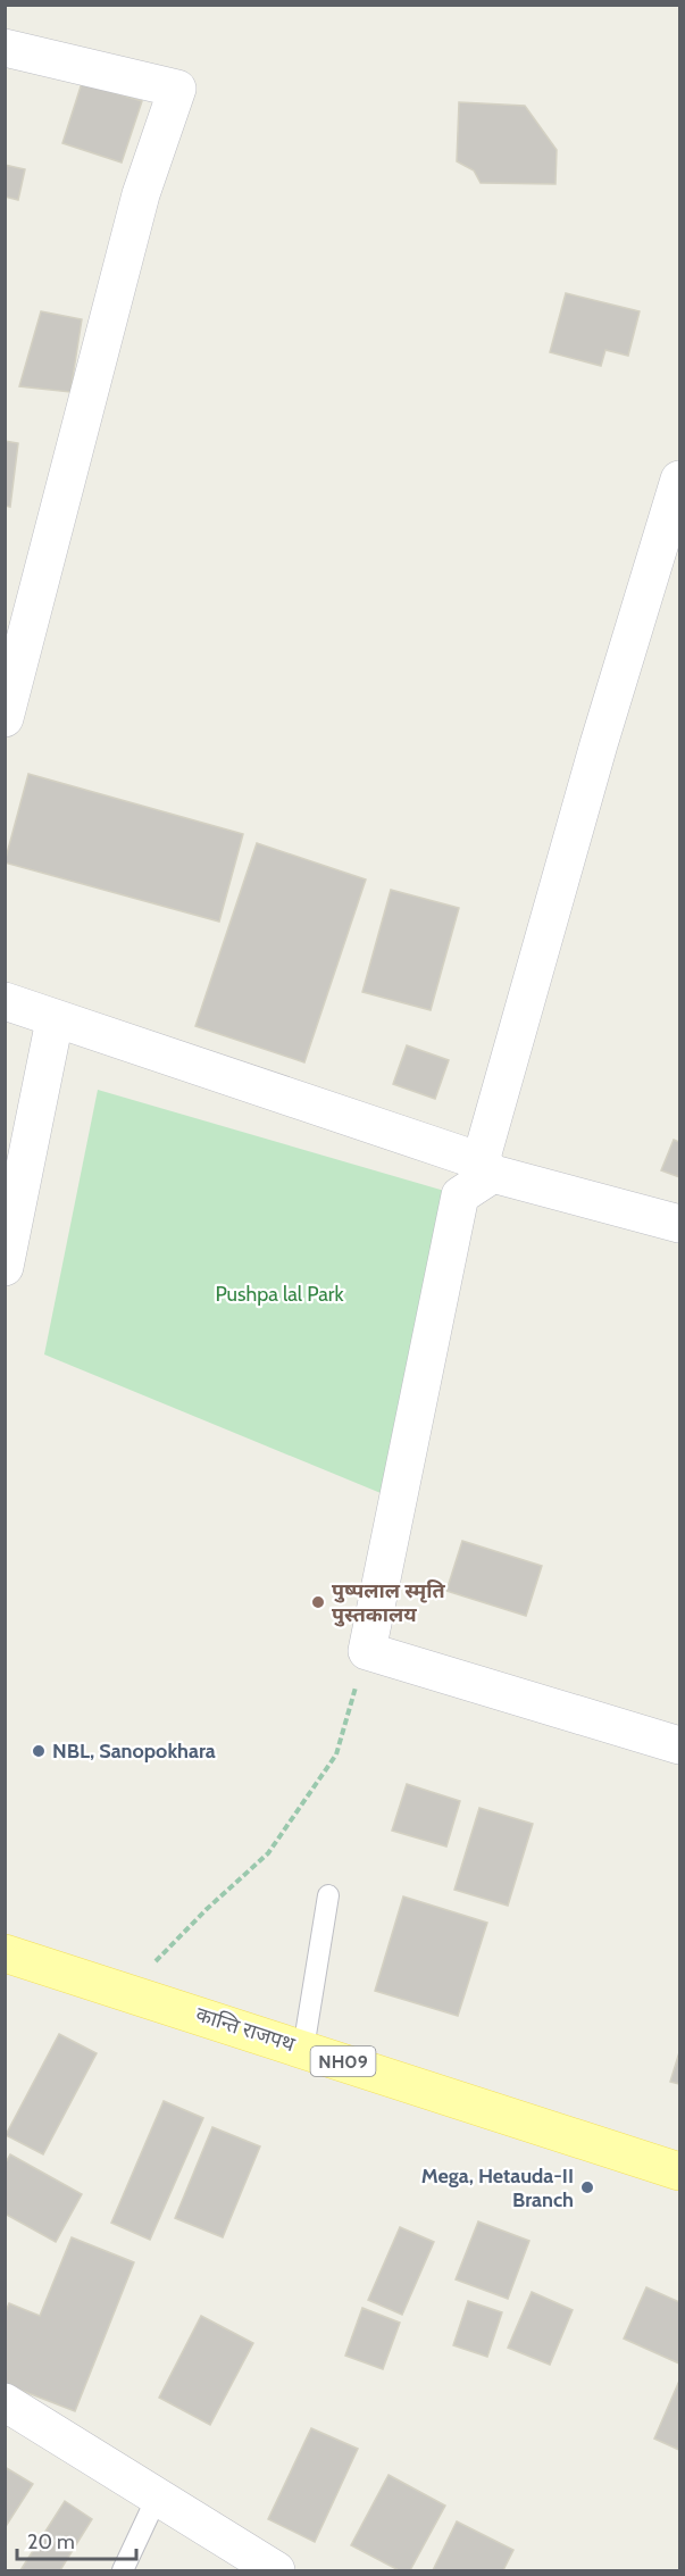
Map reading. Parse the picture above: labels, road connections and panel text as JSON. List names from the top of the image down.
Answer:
{
  "streets": {
    "main road": ["कान्ति राजपथ", "NH09"]
  },
  "parks": ["Pushpa lal Park"],
  "places": ["पुष्पलाल स्मृति पुस्तकालय", "NBL, Sanopokhara", "Mega, Hetauda-II Branch"],
  "scale_bar": "20 m"
}
